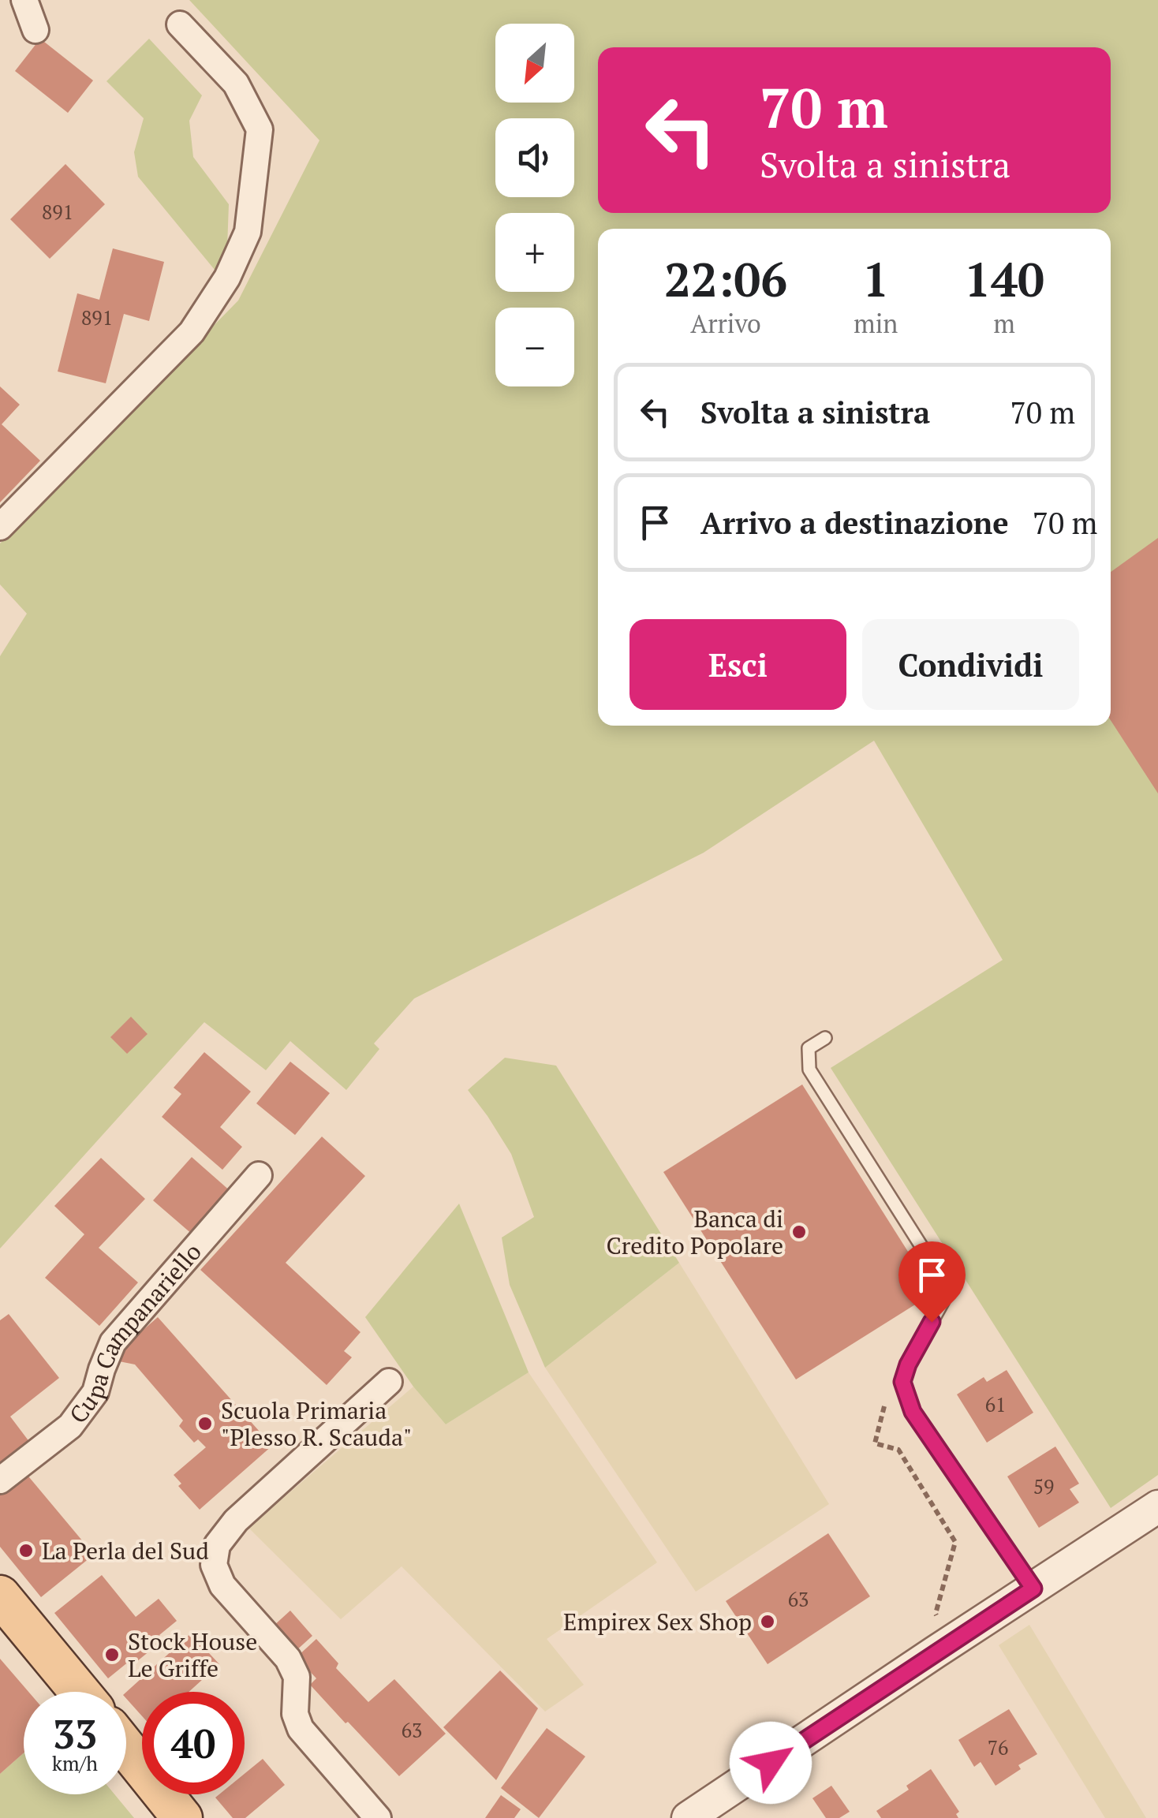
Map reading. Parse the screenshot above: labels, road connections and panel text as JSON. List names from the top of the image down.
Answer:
{
  "streets": {
    "street": ["Cupa Campanariello"]
  },
  "places": [
    "Banca di Credito Popolare",
    "Scuola Primaria \"Plesso R. Scauda\"",
    "La Perla del Sud",
    "Empirex Sex Shop",
    "Stock House Le Griffe"
  ],
  "house_numbers": [
    "891",
    "891",
    "61",
    "59",
    "63",
    "63",
    "76"
  ],
  "north": "bottom left",
  "page": {
    "map_buttons": ["+", "−"],
    "turn": ["70 m", "Svolta a sinistra"],
    "eta": [
      "22:06",
      "Arrivo",
      "1",
      "min",
      "140",
      "m"
    ],
    "list": [
      {
        "name": "Svolta a sinistra",
        "value": "70 m"
      },
      {
        "name": "Arrivo a destinazione",
        "value": "70 m"
      }
    ],
    "buttons": ["Esci", "Condividi"],
    "speed": "33 km/h",
    "limit": "40"
  }
}
